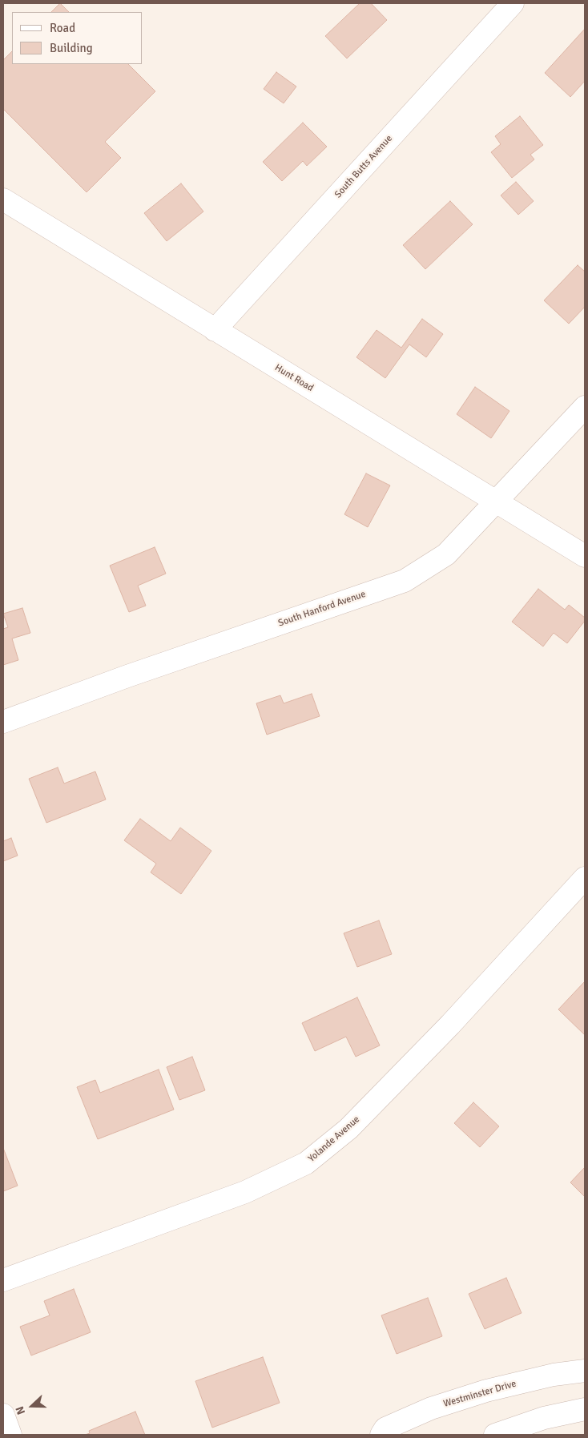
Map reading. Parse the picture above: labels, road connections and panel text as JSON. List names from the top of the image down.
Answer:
{
  "streets": {
    "street": [
      "South Butts Avenue",
      "Hunt Road",
      "South Hanford Avenue",
      "Yolande Avenue",
      "Westminster Drive"
    ]
  },
  "crossings": [
    ["South Butts Avenue", "Hunt Road"],
    ["Hunt Road", "South Hanford Avenue"]
  ],
  "legend": ["Road", "Building"],
  "north": "left"
}
